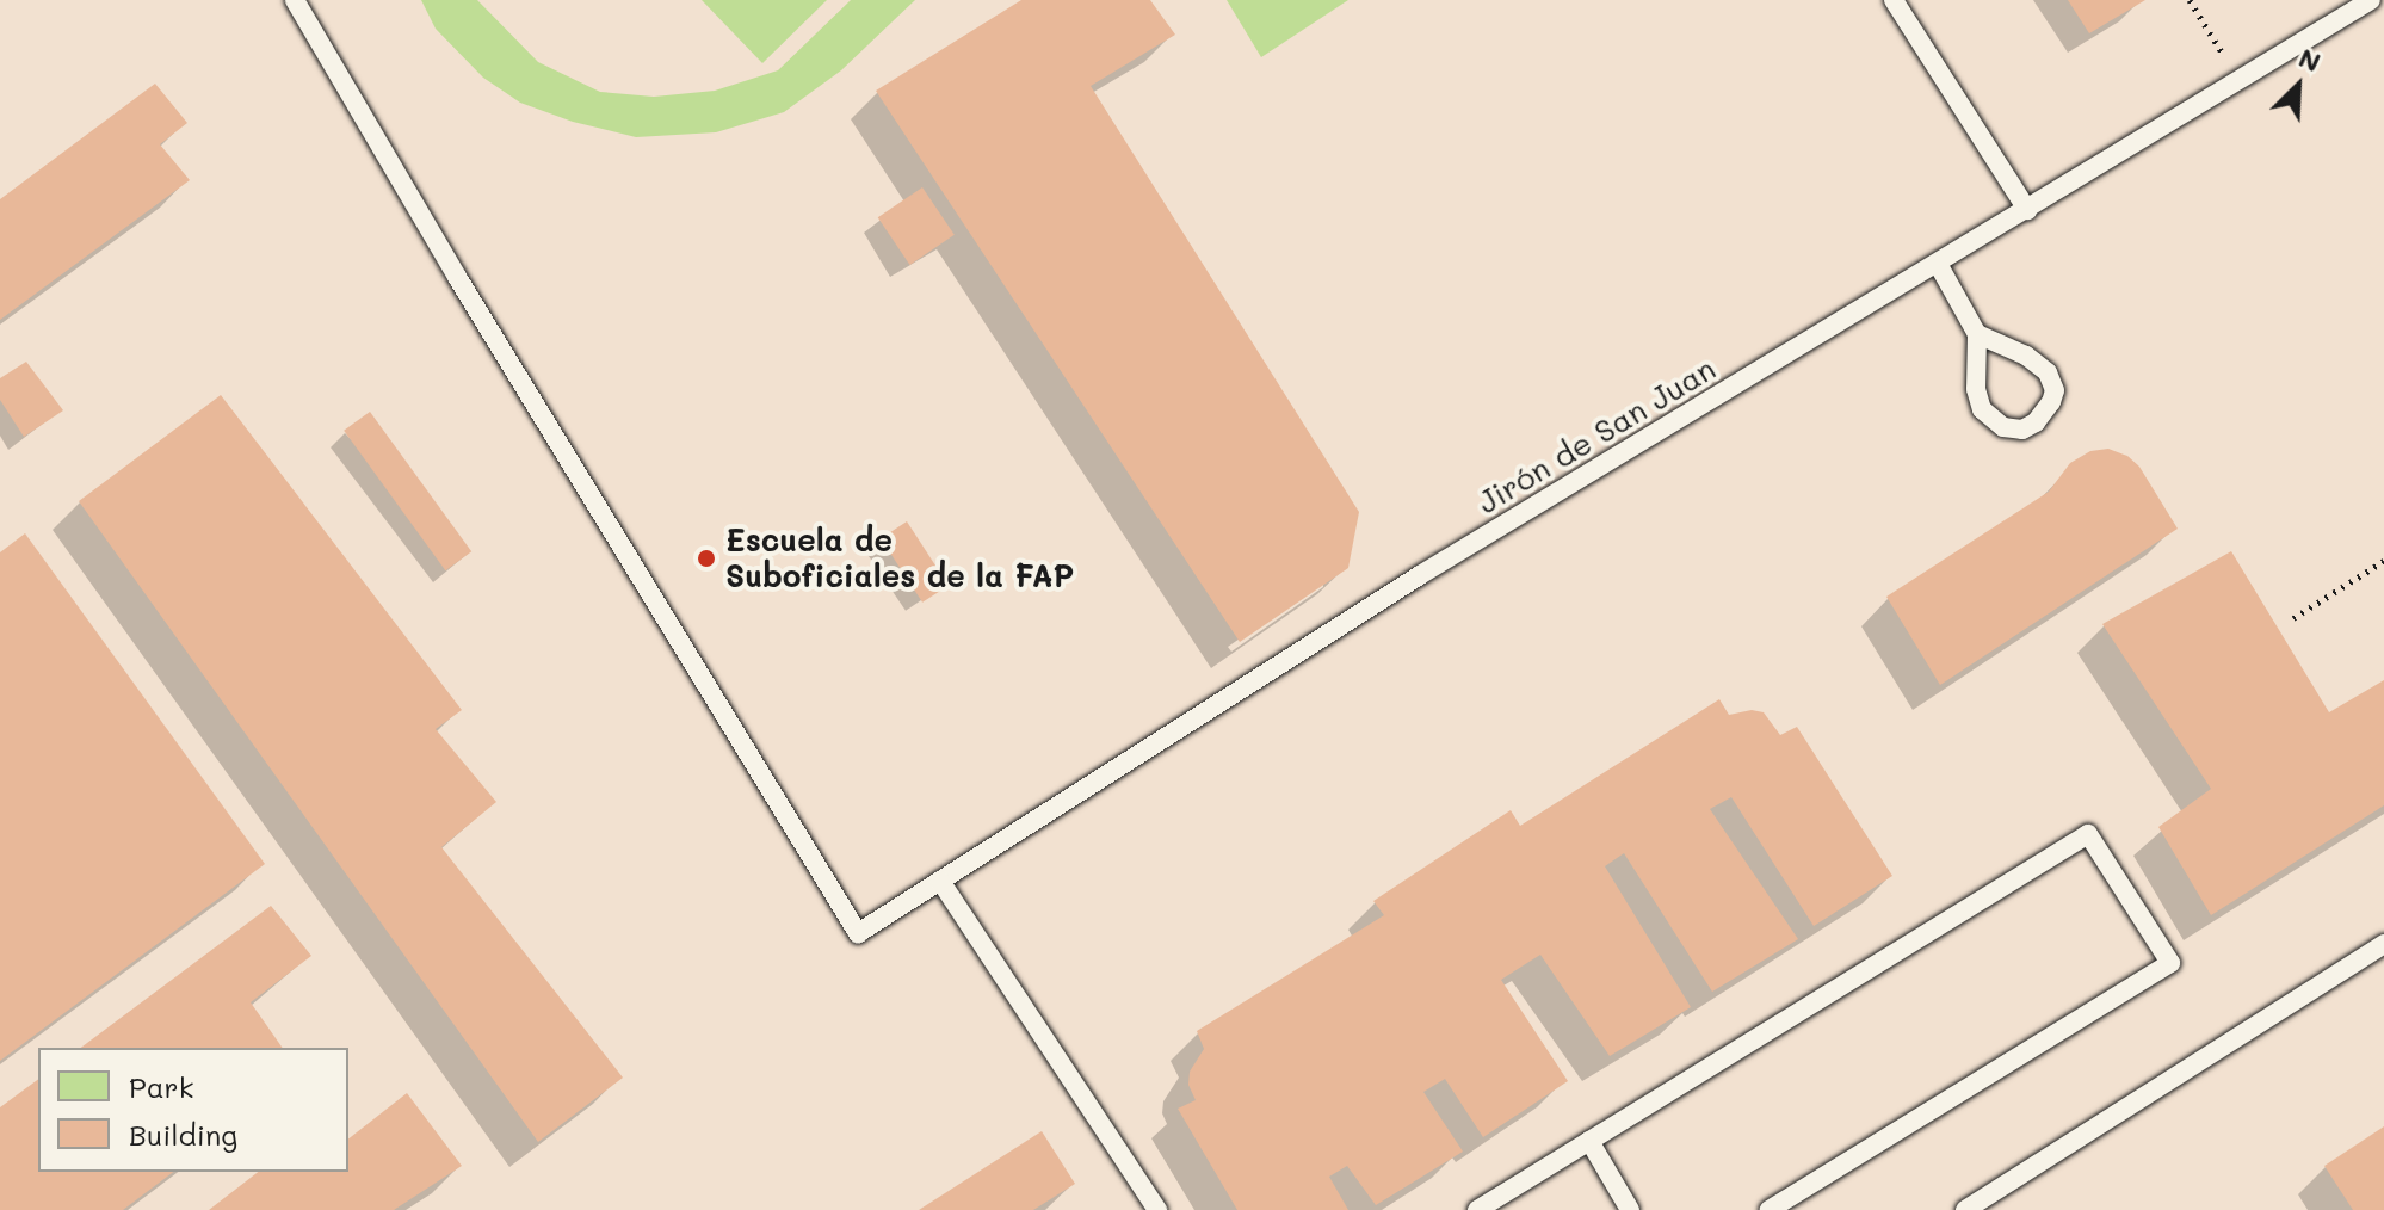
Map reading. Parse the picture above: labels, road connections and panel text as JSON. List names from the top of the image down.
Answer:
{
  "streets": {
    "lane": ["Jirón de San Juan"]
  },
  "places": ["Escuela de Suboficiales de la FAP"],
  "legend": ["Park", "Building"],
  "north": "top right"
}
